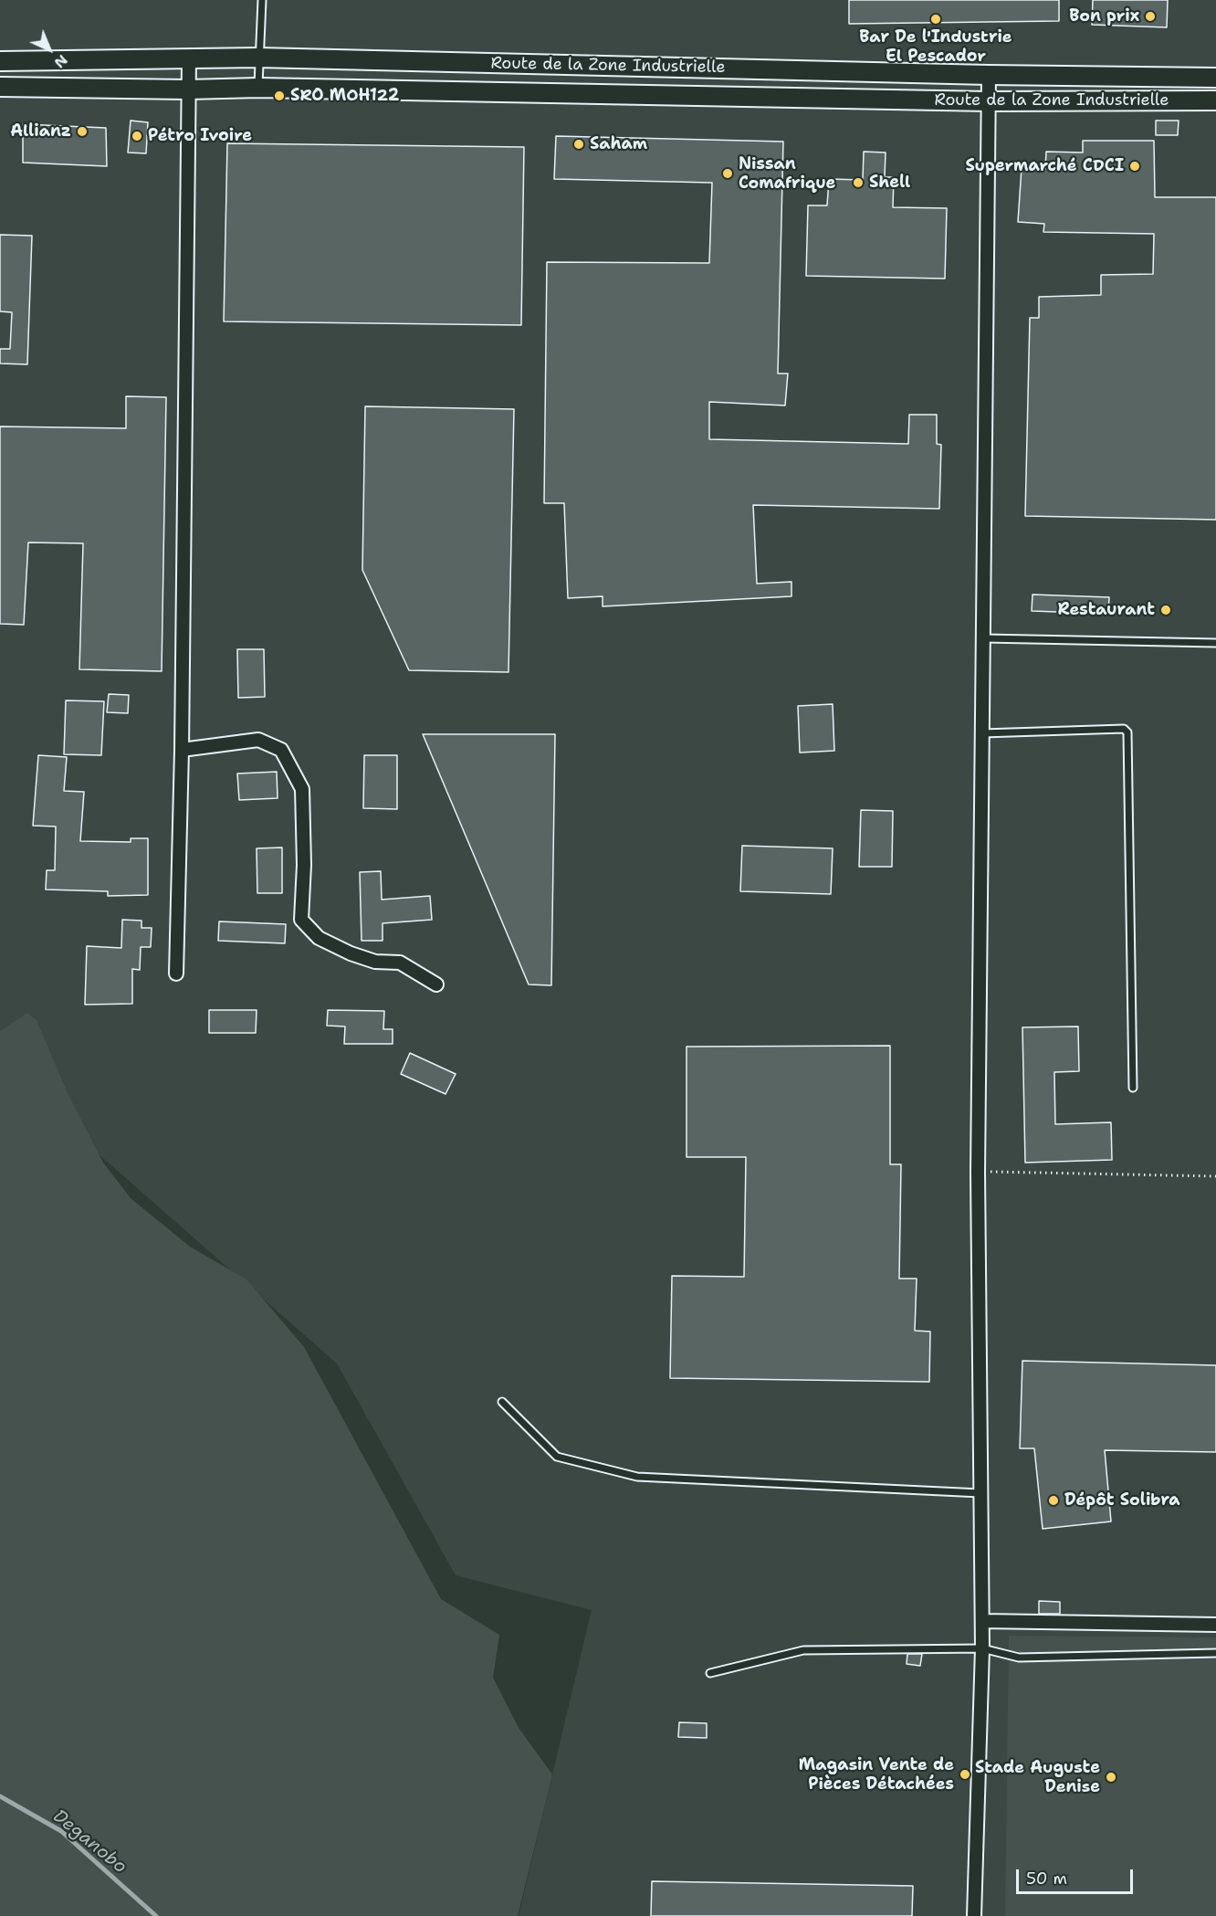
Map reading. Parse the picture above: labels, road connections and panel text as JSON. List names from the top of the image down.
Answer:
{
  "streets": {
    "main road": ["Route de la Zone Industrielle"]
  },
  "water": ["Deganobo"],
  "places": [
    "Bon prix",
    "Bar De l'Industrie El Pescador",
    "SRO MOH122",
    "Allianz",
    "Pétro Ivoire",
    "Saham",
    "Supermarché CDCI",
    "Nissan Comafrique",
    "Shell",
    "Restaurant",
    "Dépôt Solibra",
    "Magasin Vente de Pièces Détachées",
    "Stade Auguste Denise"
  ],
  "scale_bar": "50 m",
  "north": "bottom right"
}
